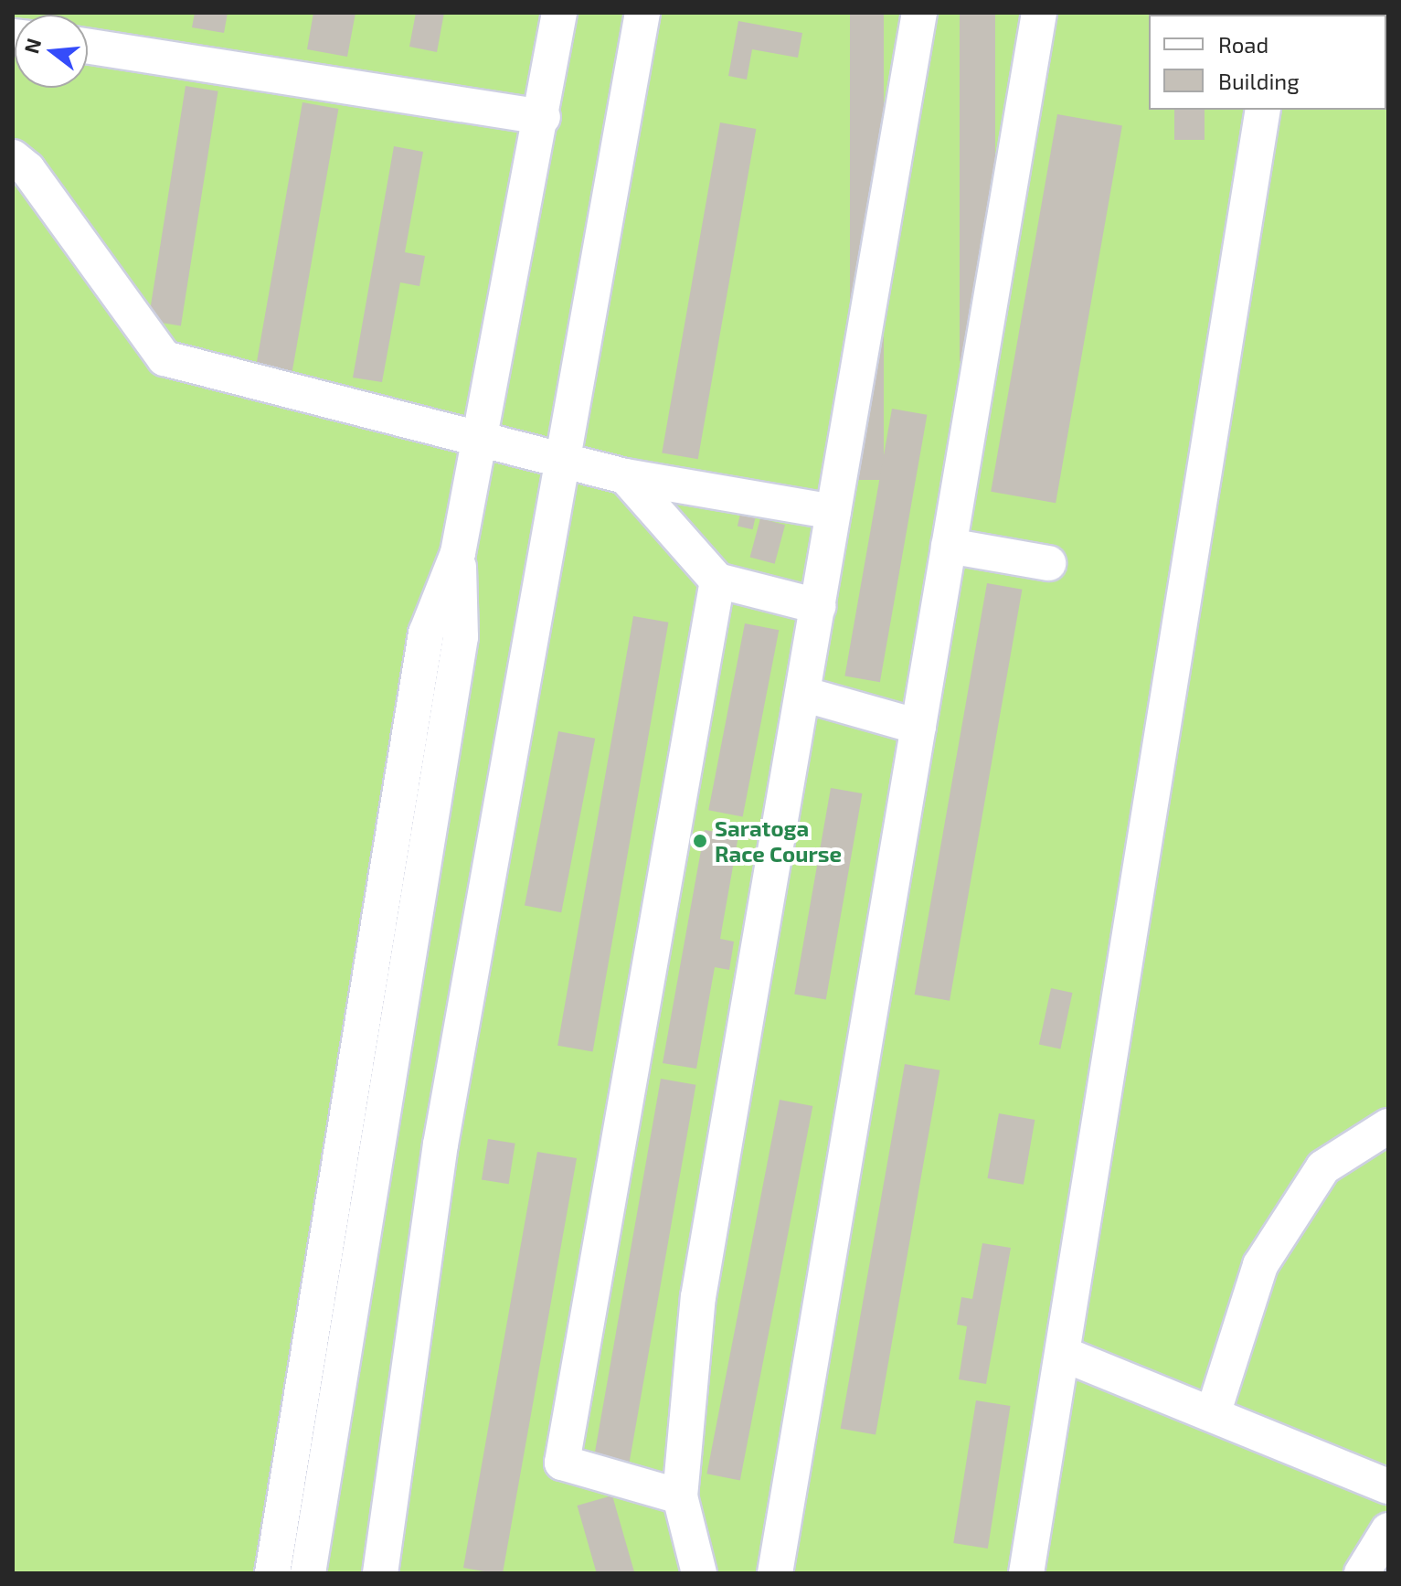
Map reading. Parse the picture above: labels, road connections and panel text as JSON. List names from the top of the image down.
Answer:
{
  "places": ["Saratoga Race Course"],
  "legend": ["Road", "Building"],
  "north": "left"
}
